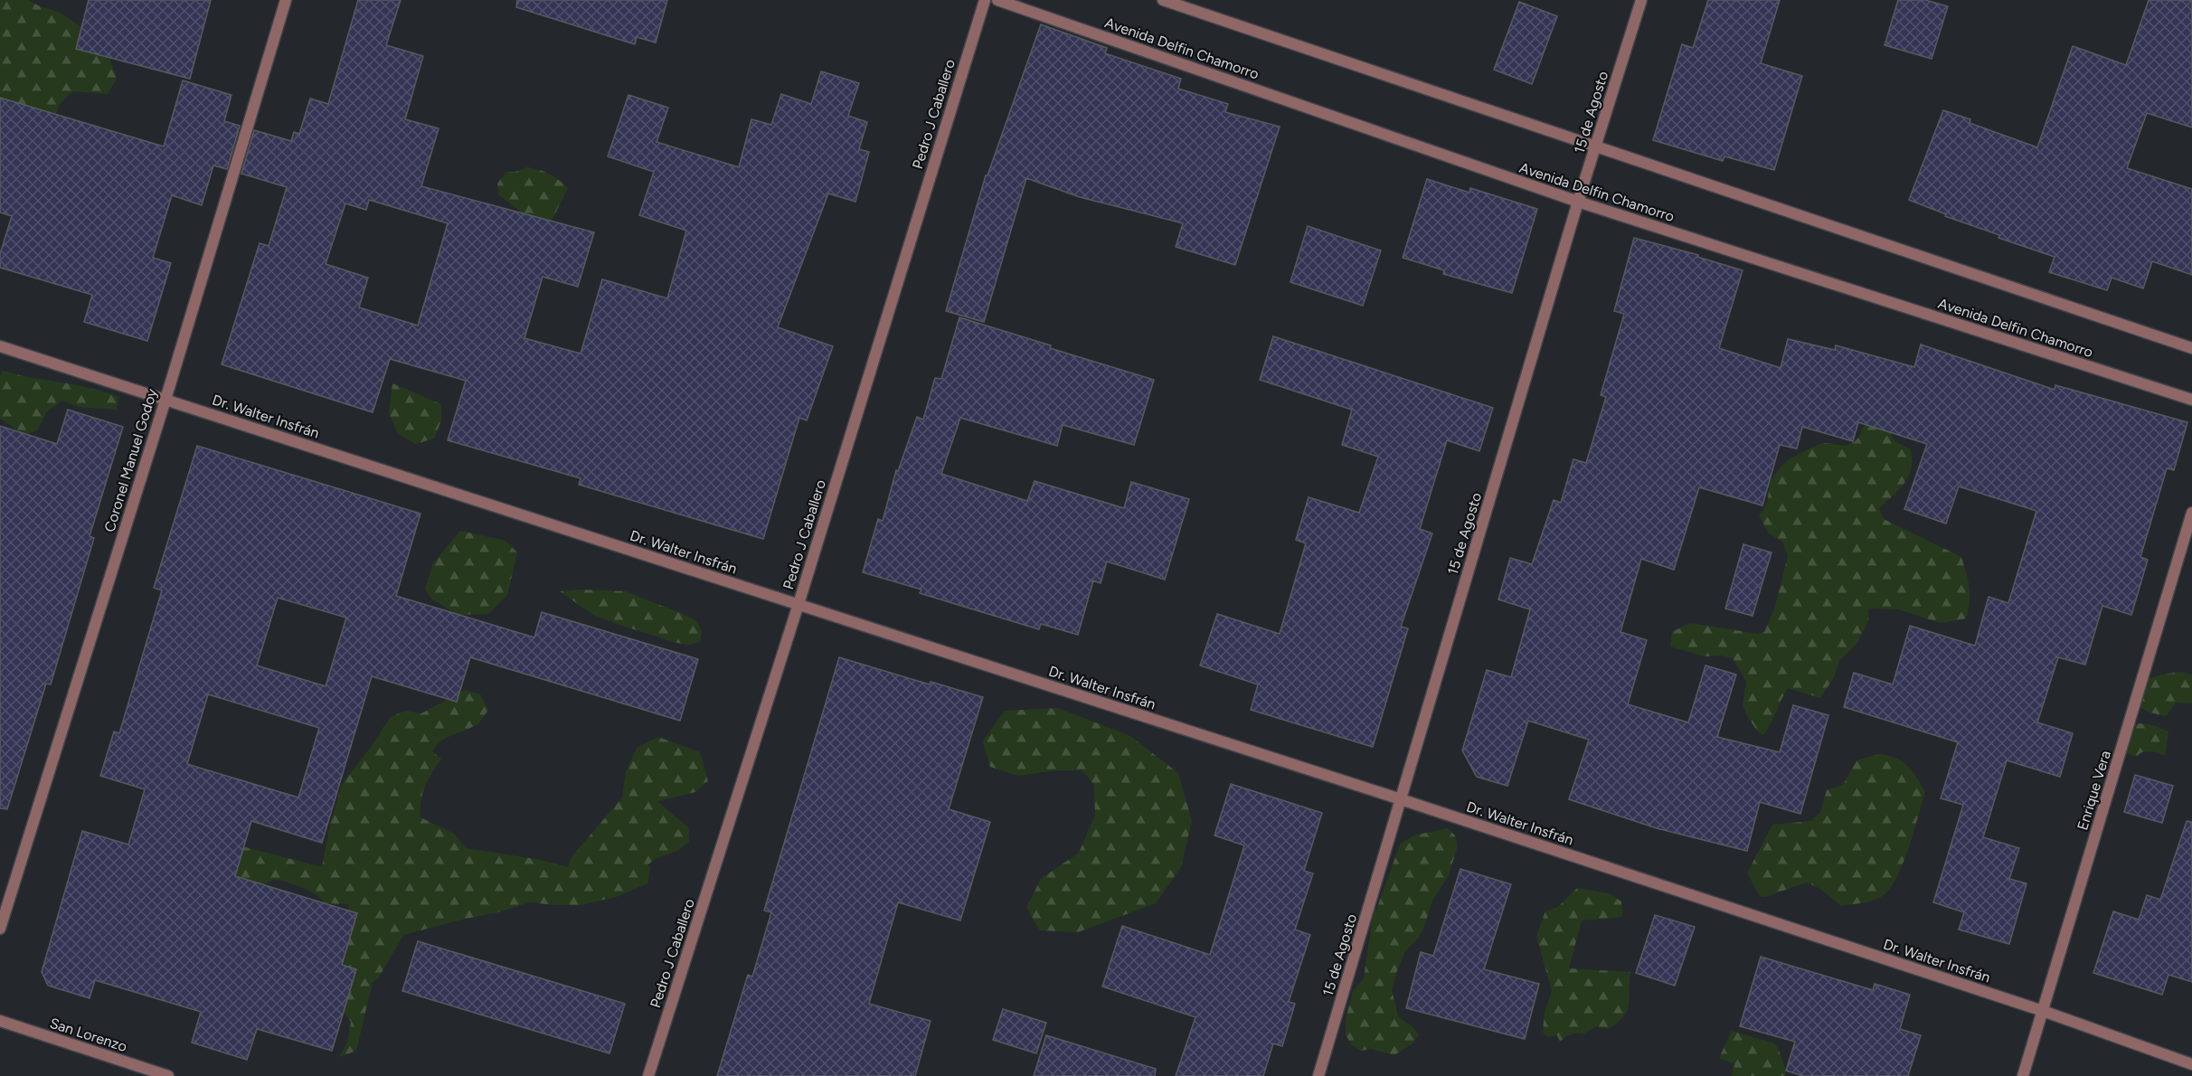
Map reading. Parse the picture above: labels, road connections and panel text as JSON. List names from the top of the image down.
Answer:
{
  "streets": {
    "street": [
      "Avenida Delfin Chamorro",
      "15 de Agosto",
      "Pedro J Caballero",
      "Dr. Walter Insfrán",
      "Coronel Manuel Godoy",
      "Enrique Vera",
      "San Lorenzo"
    ]
  },
  "crossings": [
    ["Avenida Delfin Chamorro", "15 de Agosto"],
    ["15 de Agosto", "Dr. Walter Insfrán"],
    ["Pedro J Caballero", "Dr. Walter Insfrán"],
    ["Dr. Walter Insfrán", "Coronel Manuel Godoy"],
    ["Dr. Walter Insfrán", "Enrique Vera"]
  ]
}
